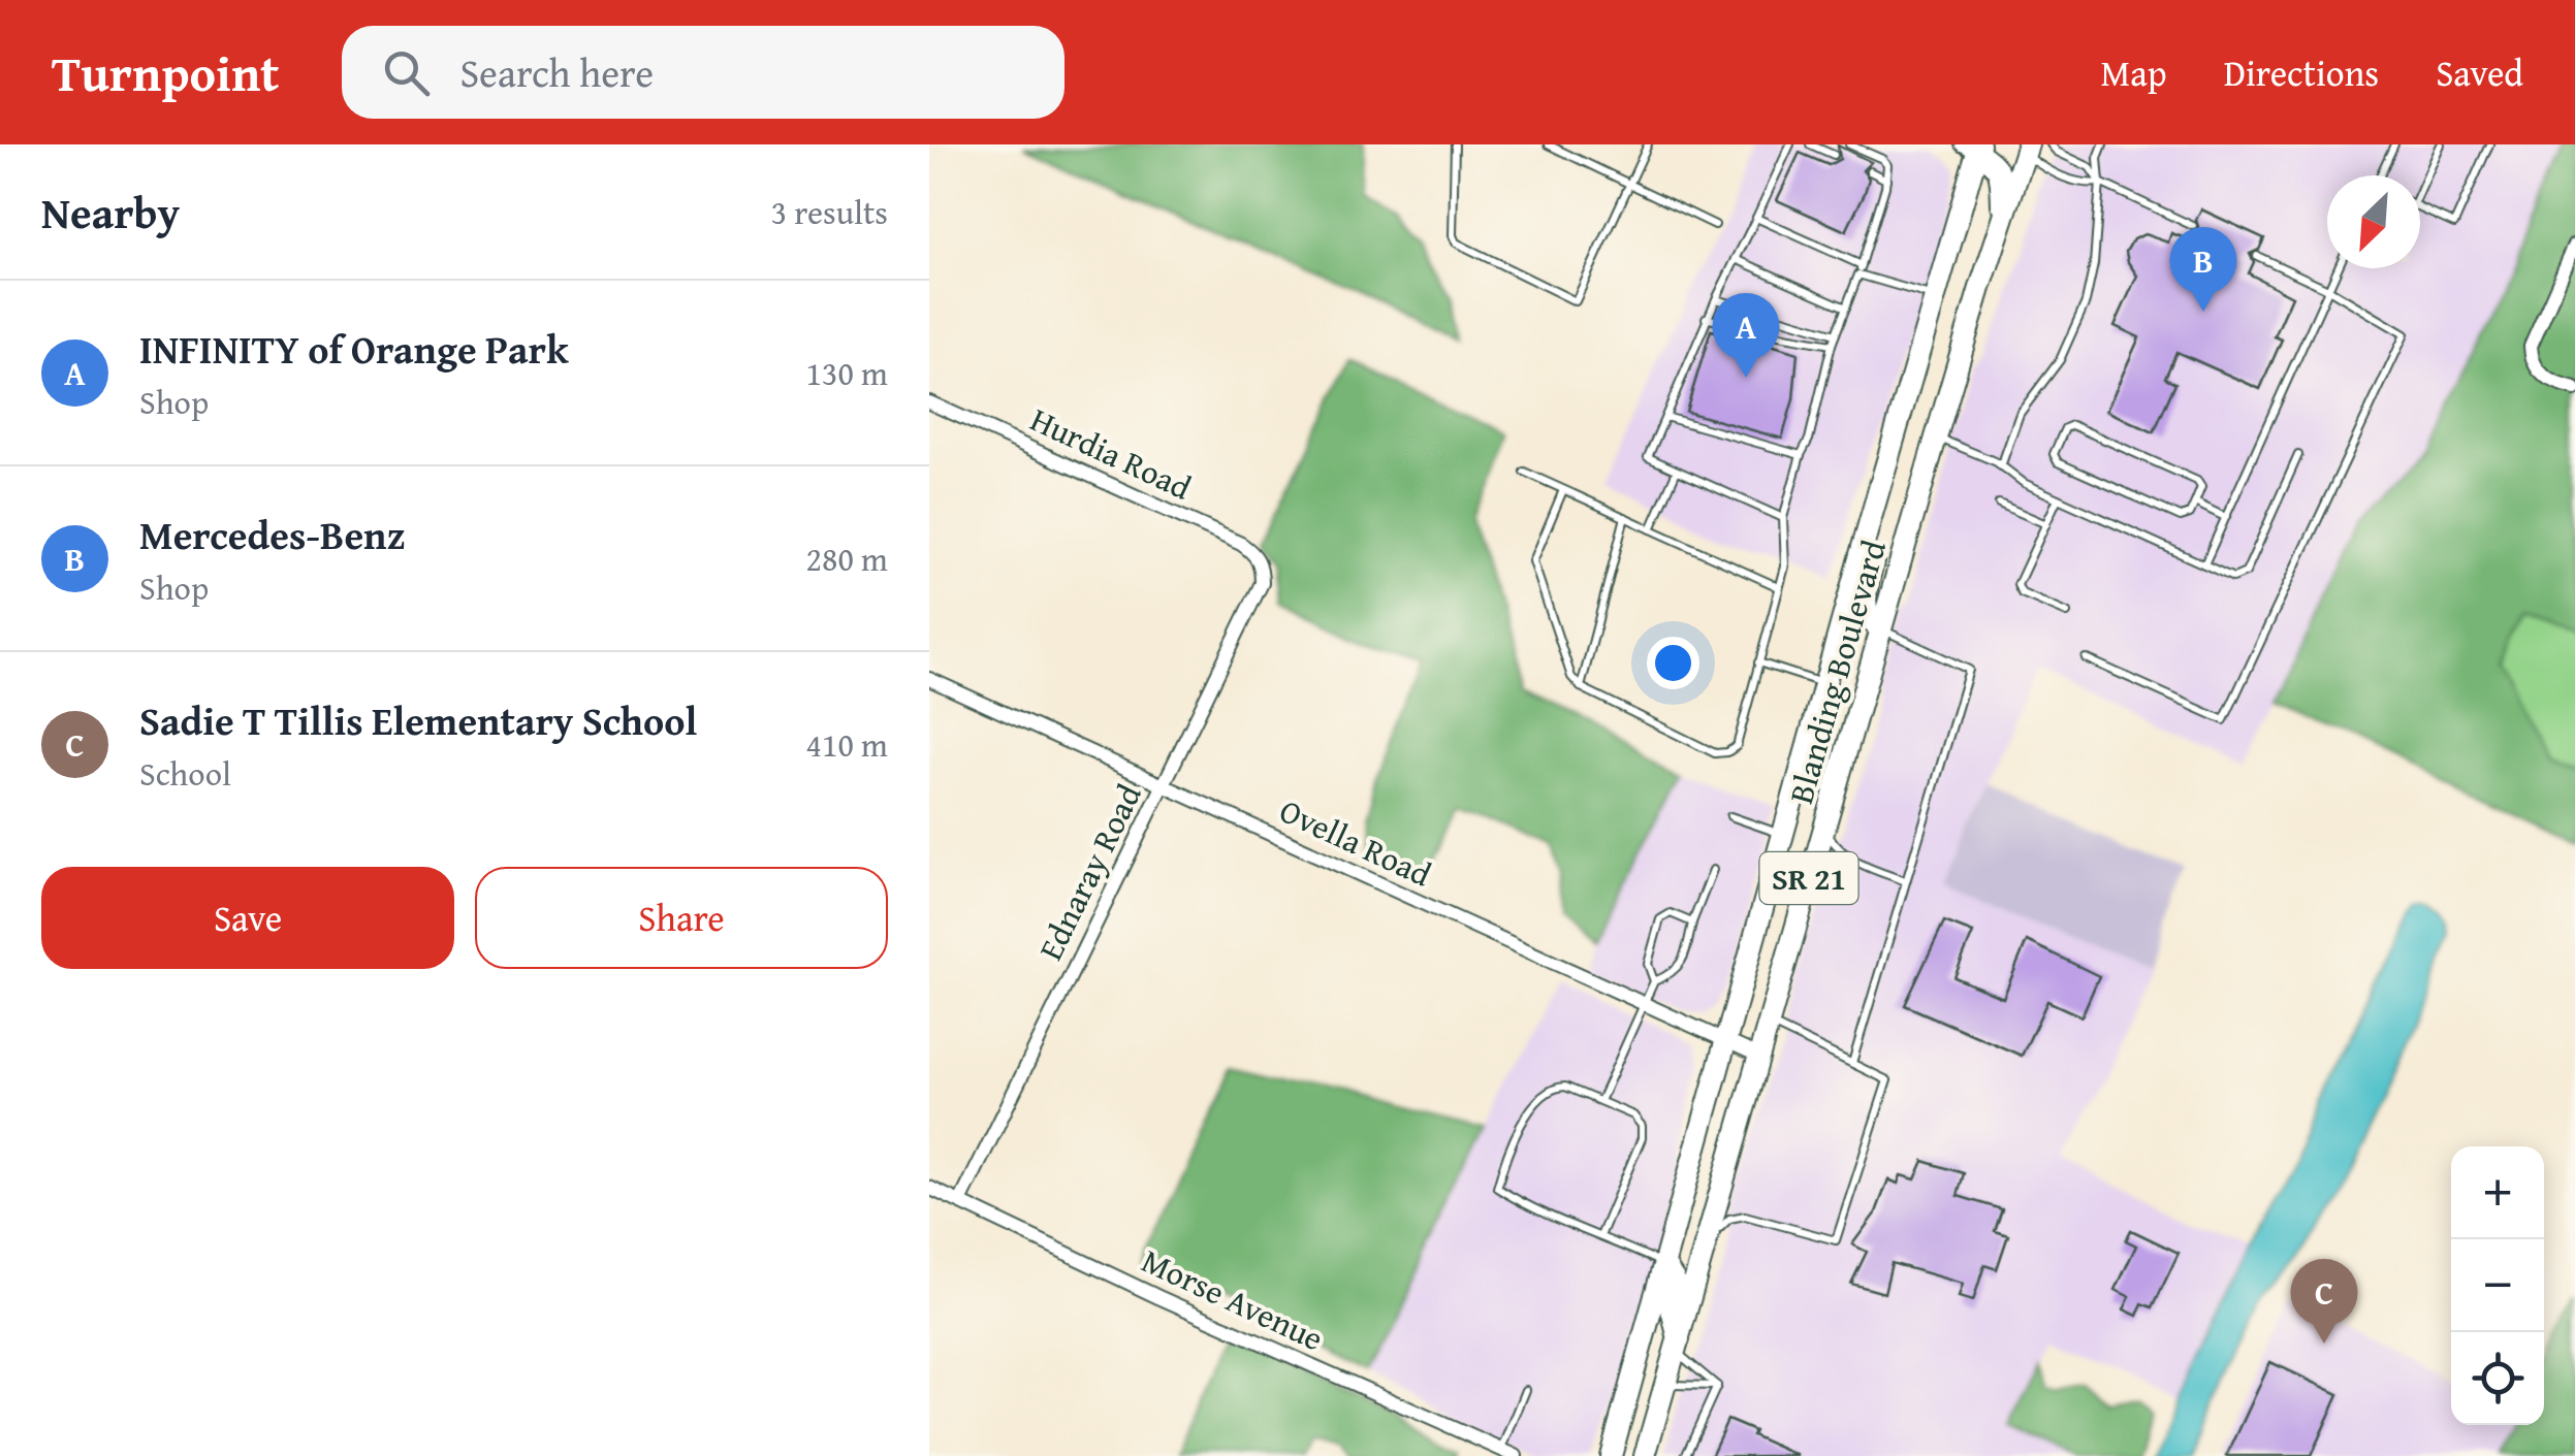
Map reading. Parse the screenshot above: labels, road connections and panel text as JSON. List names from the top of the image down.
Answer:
{
  "streets": {
    "main road": ["Blanding Boulevard", "SR 21"],
    "street": [
      "Hurdia Road",
      "Ovella Road",
      "Ednaray Road",
      "Morse Avenue"
    ]
  },
  "crossings": [
    ["Hurdia Road", "Ednaray Road"],
    ["Blanding Boulevard", "Ovella Road"],
    ["Ovella Road", "Ednaray Road"],
    ["Ednaray Road", "Morse Avenue"]
  ],
  "north": "bottom left",
  "page": {
    "header": "Turnpoint",
    "search": "Search here",
    "nav": ["Map", "Directions", "Saved"],
    "heading": ["Nearby", "3 results"],
    "pins": ["B", "A", "C"],
    "list": [
      {
        "mark": "A",
        "name": "INFINITY of Orange Park",
        "note": "Shop",
        "value": "130 m"
      },
      {
        "mark": "B",
        "name": "Mercedes-Benz",
        "note": "Shop",
        "value": "280 m"
      },
      {
        "mark": "C",
        "name": "Sadie T Tillis Elementary School",
        "note": "School",
        "value": "410 m"
      }
    ],
    "buttons": ["Save", "Share"],
    "map_buttons": ["+", "−"]
  }
}
